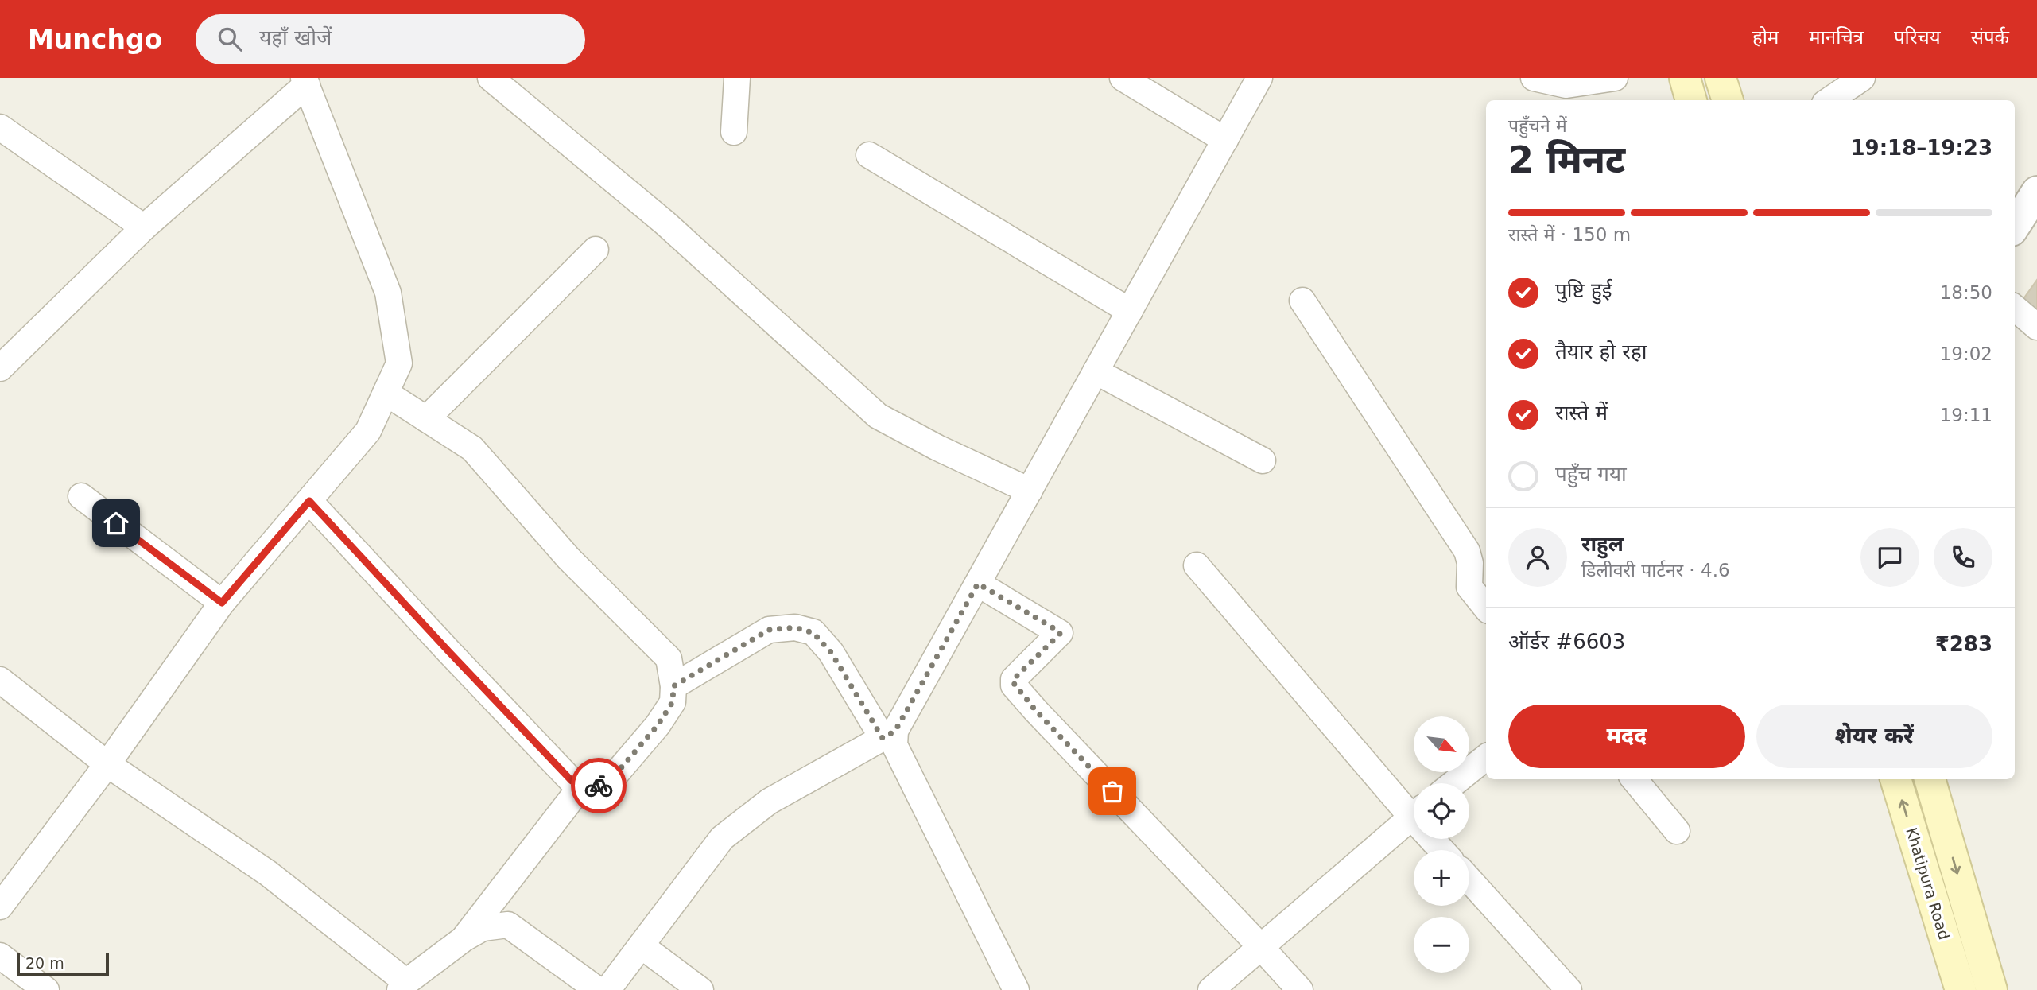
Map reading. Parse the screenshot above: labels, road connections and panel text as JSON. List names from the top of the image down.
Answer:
{
  "streets": {
    "main road": ["Khatipura Road"]
  },
  "scale_bar": "20 m",
  "north": "bottom right",
  "page": {
    "header": "Munchgo",
    "search": "यहाँ खोजें",
    "nav": [
      "होम",
      "मानचित्र",
      "परिचय",
      "संपर्क"
    ],
    "heading": ["2 मिनट", "पहुँचने में", "19:18–19:23"],
    "panel": [
      "राहुल",
      "डिलीवरी पार्टनर · 4.6",
      "ऑर्डर #6603",
      "₹283"
    ],
    "bar": "रास्ते में · 150 m",
    "list": [
      ["पुष्टि हुई", "18:50"],
      ["तैयार हो रहा", "19:02"],
      ["रास्ते में", "19:11"],
      "पहुँच गया"
    ],
    "buttons": ["मदद", "शेयर करें"],
    "map_buttons": ["+", "−"],
    "scale": "20 m"
  }
}
